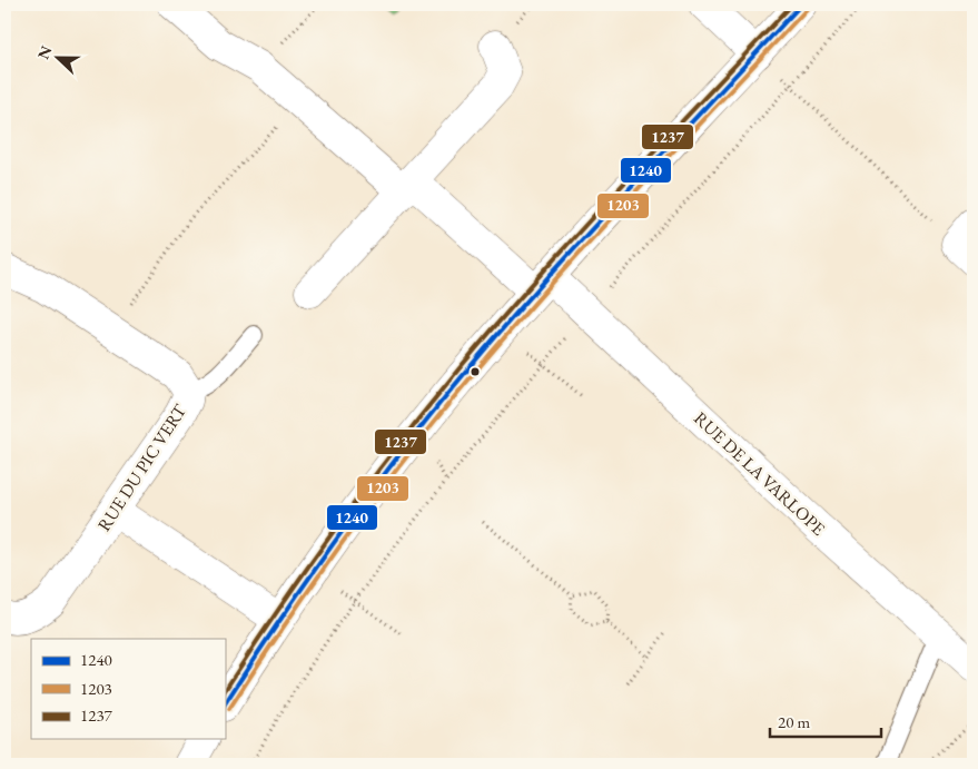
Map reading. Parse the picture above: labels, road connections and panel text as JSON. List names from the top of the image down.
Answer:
{
  "streets": {
    "street": ["RUE DU PIC VERT", "RUE DE LA VARLOPE"]
  },
  "lines": ["transit line 1240", "transit line 1237", "transit line 1203"],
  "legend": ["1240", "1203", "1237"],
  "scale_bar": "20 m",
  "north": "left"
}
